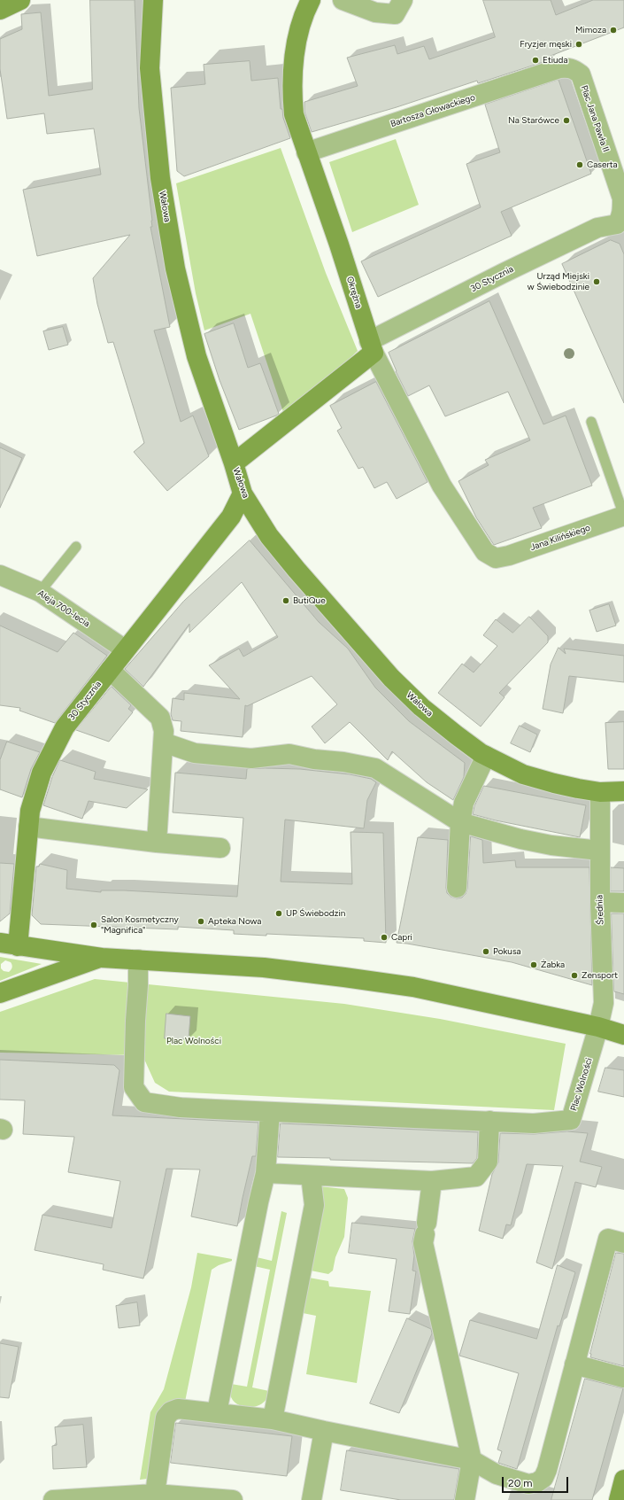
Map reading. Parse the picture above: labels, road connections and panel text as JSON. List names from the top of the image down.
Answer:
{
  "streets": {
    "street": [
      "Bartosza Głowackiego",
      "Plac Jana Pawła II",
      "Wałowa",
      "30 Stycznia",
      "Okrężna",
      "Jana Kilińskiego",
      "Aleja 700-lecia",
      "Średnia",
      "Plac Wolności"
    ]
  },
  "crossings": [
    ["Bartosza Głowackiego", "Plac Jana Pawła II"],
    ["Bartosza Głowackiego", "Okrężna"],
    ["Plac Jana Pawła II", "30 Stycznia"],
    ["Wałowa", "30 Stycznia"],
    ["Wałowa", "Średnia"],
    ["30 Stycznia", "Okrężna"],
    ["30 Stycznia", "Aleja 700-lecia"],
    ["Okrężna", "Jana Kilińskiego"],
    ["Średnia", "Plac Wolności"]
  ],
  "parks": ["Plac Wolności"],
  "places": [
    "Mimoza",
    "Fryzjer męski",
    "Etiuda",
    "Na Starówce",
    "Caserta",
    "Urząd Miejski w Świebodzinie",
    "ButiQue",
    "UP Świebodzin",
    "Apteka Nowa",
    "Salon Kosmetyczny \"Magnifica\"",
    "Capri",
    "Pokusa",
    "Żabka",
    "Zensport"
  ],
  "scale_bar": "20 m"
}
